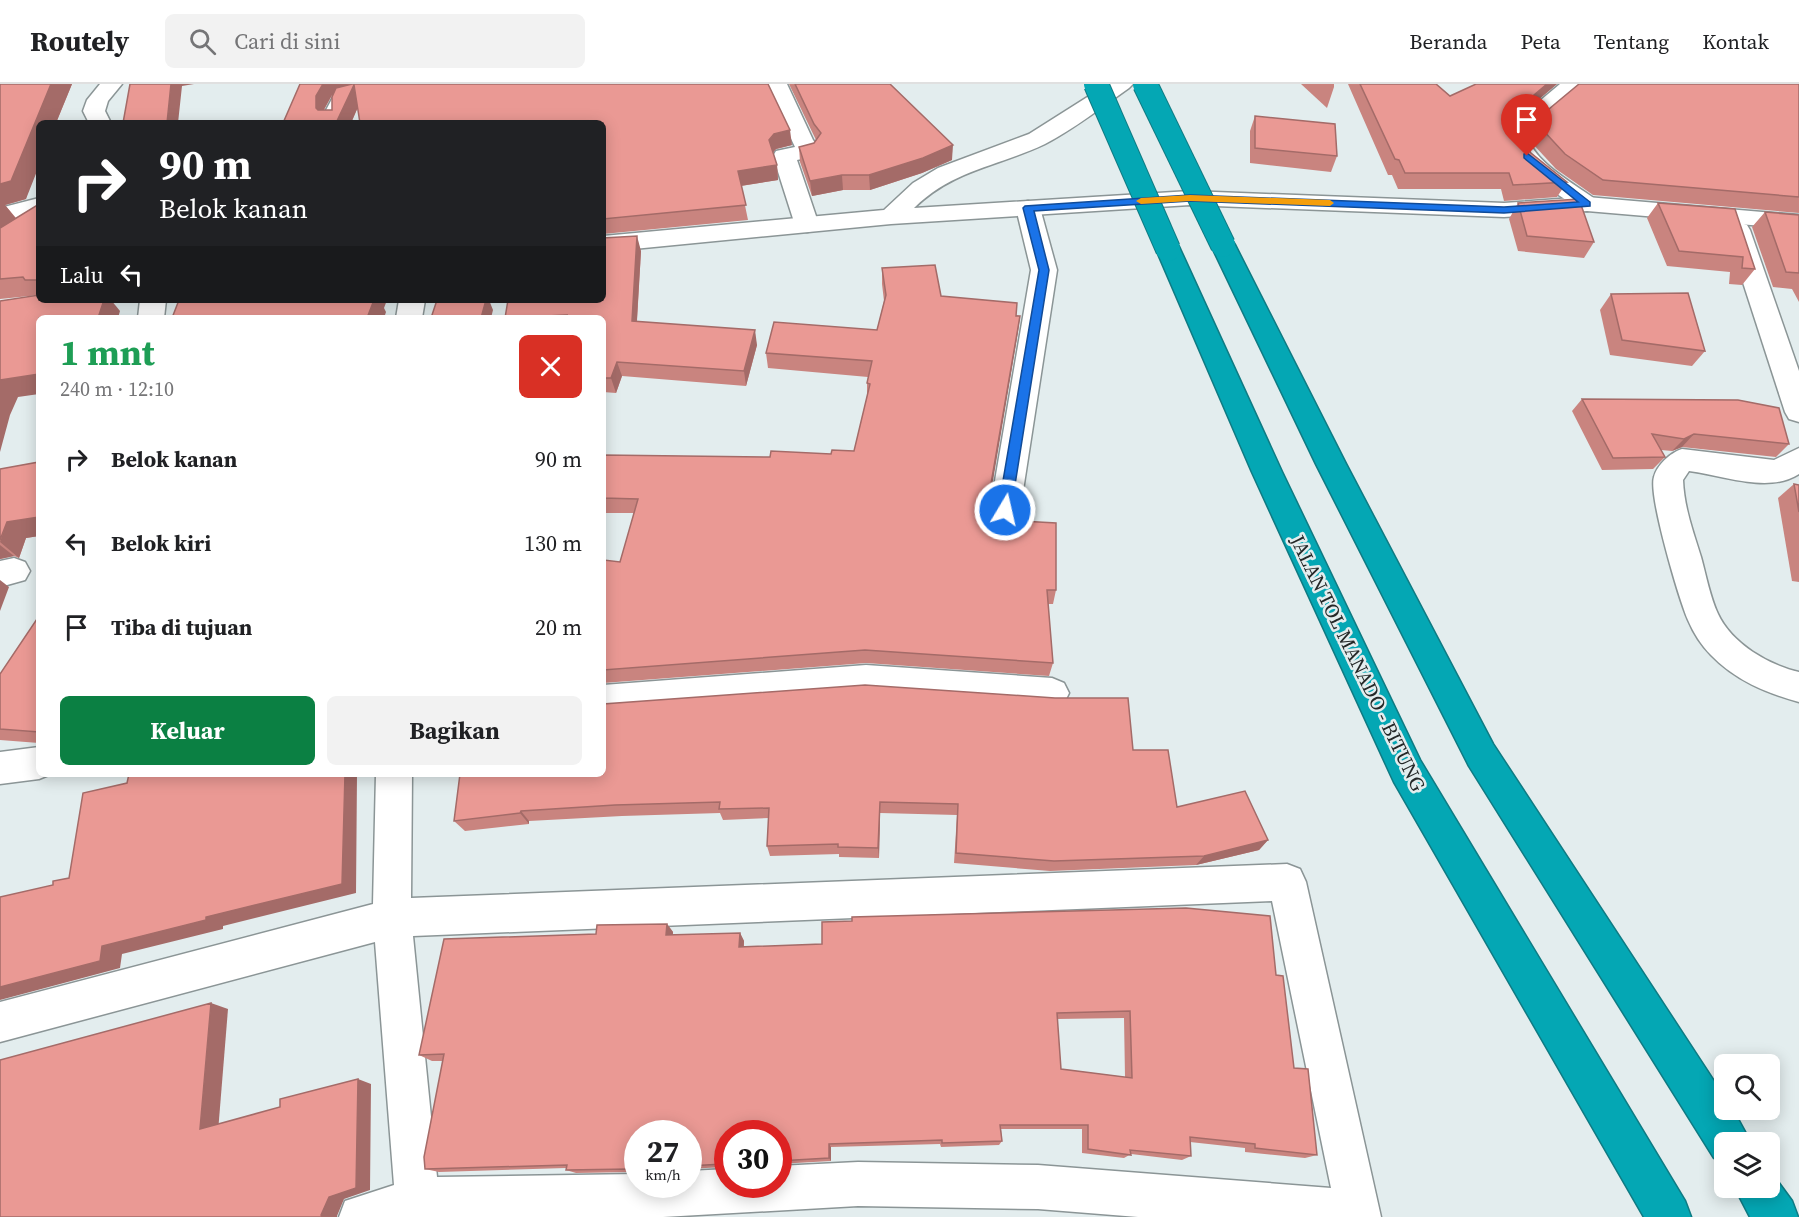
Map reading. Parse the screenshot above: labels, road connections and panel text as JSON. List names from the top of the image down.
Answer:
{
  "streets": {
    "highway": ["JALAN TOL MANADO - BITUNG"]
  },
  "page": {
    "header": "Routely",
    "search": "Cari di sini",
    "nav": [
      "Beranda",
      "Peta",
      "Tentang",
      "Kontak"
    ],
    "turn": ["90 m", "Belok kanan"],
    "then": "Lalu",
    "heading": ["1 mnt", "240 m · 12:10"],
    "list": [
      {
        "name": "Belok kanan",
        "value": "90 m"
      },
      {
        "name": "Belok kiri",
        "value": "130 m"
      },
      {
        "name": "Tiba di tujuan",
        "value": "20 m"
      }
    ],
    "buttons": ["Keluar", "Bagikan"],
    "speed": "27 km/h",
    "limit": "30"
  }
}
